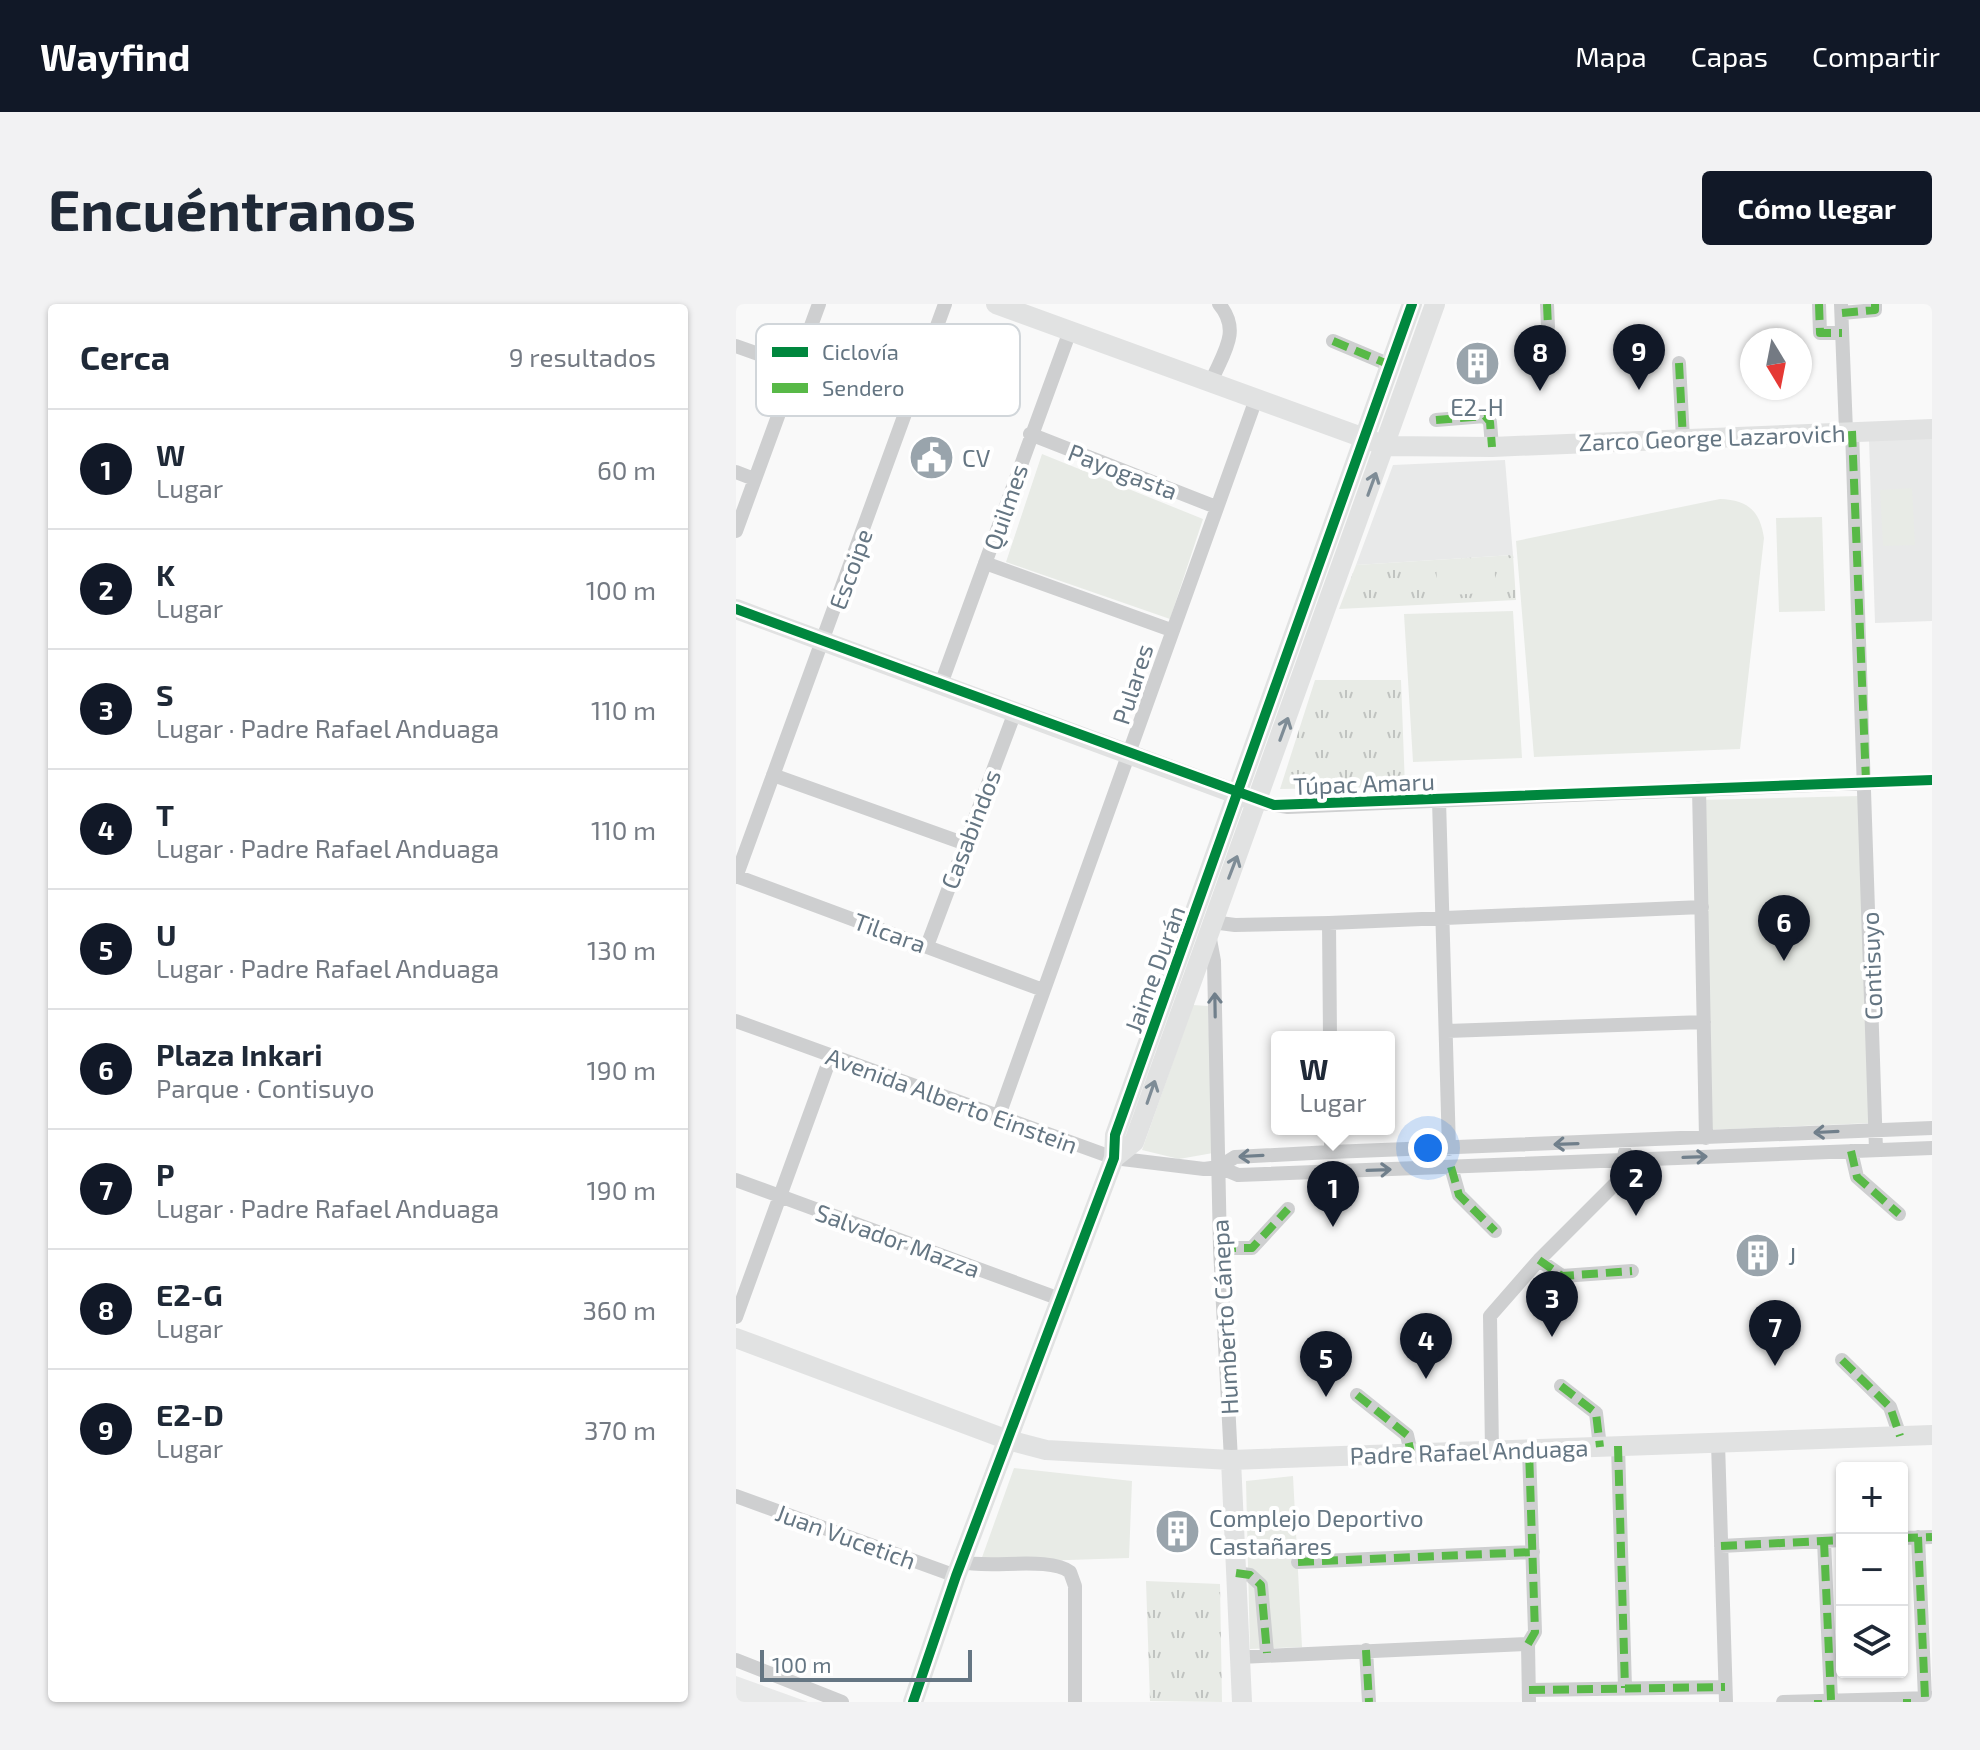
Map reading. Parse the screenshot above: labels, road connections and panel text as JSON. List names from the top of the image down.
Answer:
{
  "streets": {
    "street": [
      "Zarco George Lazarovich",
      "Payogasta",
      "Quilmes",
      "Escoipe",
      "Pulares",
      "Túpac Amaru",
      "Casabindos",
      "Tilcara",
      "Contisuyo",
      "Jaime Durán",
      "Avenida Alberto Einstein",
      "Salvador Mazza",
      "Humberto Cánepa",
      "Padre Rafael Anduaga",
      "Juan Vucetich"
    ]
  },
  "crossings": [
    ["Zarco George Lazarovich", "Contisuyo"],
    ["Zarco George Lazarovich", "Jaime Durán"],
    ["Payogasta", "Quilmes"],
    ["Payogasta", "Pulares"],
    ["Quilmes", "Túpac Amaru"],
    ["Escoipe", "Túpac Amaru"],
    ["Escoipe", "Tilcara"],
    ["Pulares", "Túpac Amaru"],
    ["Pulares", "Tilcara"],
    ["Pulares", "Avenida Alberto Einstein"],
    ["Túpac Amaru", "Casabindos"],
    ["Túpac Amaru", "Contisuyo"],
    ["Túpac Amaru", "Jaime Durán"],
    ["Casabindos", "Tilcara"],
    ["Contisuyo", "Avenida Alberto Einstein"],
    ["Jaime Durán", "Avenida Alberto Einstein"],
    ["Jaime Durán", "Humberto Cánepa"],
    ["Avenida Alberto Einstein", "Humberto Cánepa"],
    ["Humberto Cánepa", "Padre Rafael Anduaga"]
  ],
  "places": {
    "building": ["E2-H", "J", "Complejo Deportivo Castañares"],
    "public building": ["CV"]
  },
  "legend": ["Ciclovía", "Sendero"],
  "scale_bar": "100 m",
  "north": "bottom",
  "page": {
    "header": "Wayfind",
    "nav": ["Mapa", "Capas", "Compartir"],
    "buttons": "Cómo llegar",
    "title": "Encuéntranos",
    "heading": ["Cerca", "9 resultados"],
    "pins": [
      "9",
      "8",
      "6",
      "2",
      "1",
      "3",
      "7",
      "4",
      "5"
    ],
    "list": [
      {
        "mark": "1",
        "name": "W",
        "note": "Lugar",
        "value": "60 m"
      },
      {
        "mark": "2",
        "name": "K",
        "note": "Lugar",
        "value": "100 m"
      },
      {
        "mark": "3",
        "name": "S",
        "note": "Lugar · Padre Rafael Anduaga",
        "value": "110 m"
      },
      {
        "mark": "4",
        "name": "T",
        "note": "Lugar · Padre Rafael Anduaga",
        "value": "110 m"
      },
      {
        "mark": "5",
        "name": "U",
        "note": "Lugar · Padre Rafael Anduaga",
        "value": "130 m"
      },
      {
        "mark": "6",
        "name": "Plaza Inkari",
        "note": "Parque · Contisuyo",
        "value": "190 m"
      },
      {
        "mark": "7",
        "name": "P",
        "note": "Lugar · Padre Rafael Anduaga",
        "value": "190 m"
      },
      {
        "mark": "8",
        "name": "E2-G",
        "note": "Lugar",
        "value": "360 m"
      },
      {
        "mark": "9",
        "name": "E2-D",
        "note": "Lugar",
        "value": "370 m"
      }
    ],
    "popup": ["W", "Lugar"],
    "map_buttons": ["+", "−"],
    "scale": "100 m"
  }
}
